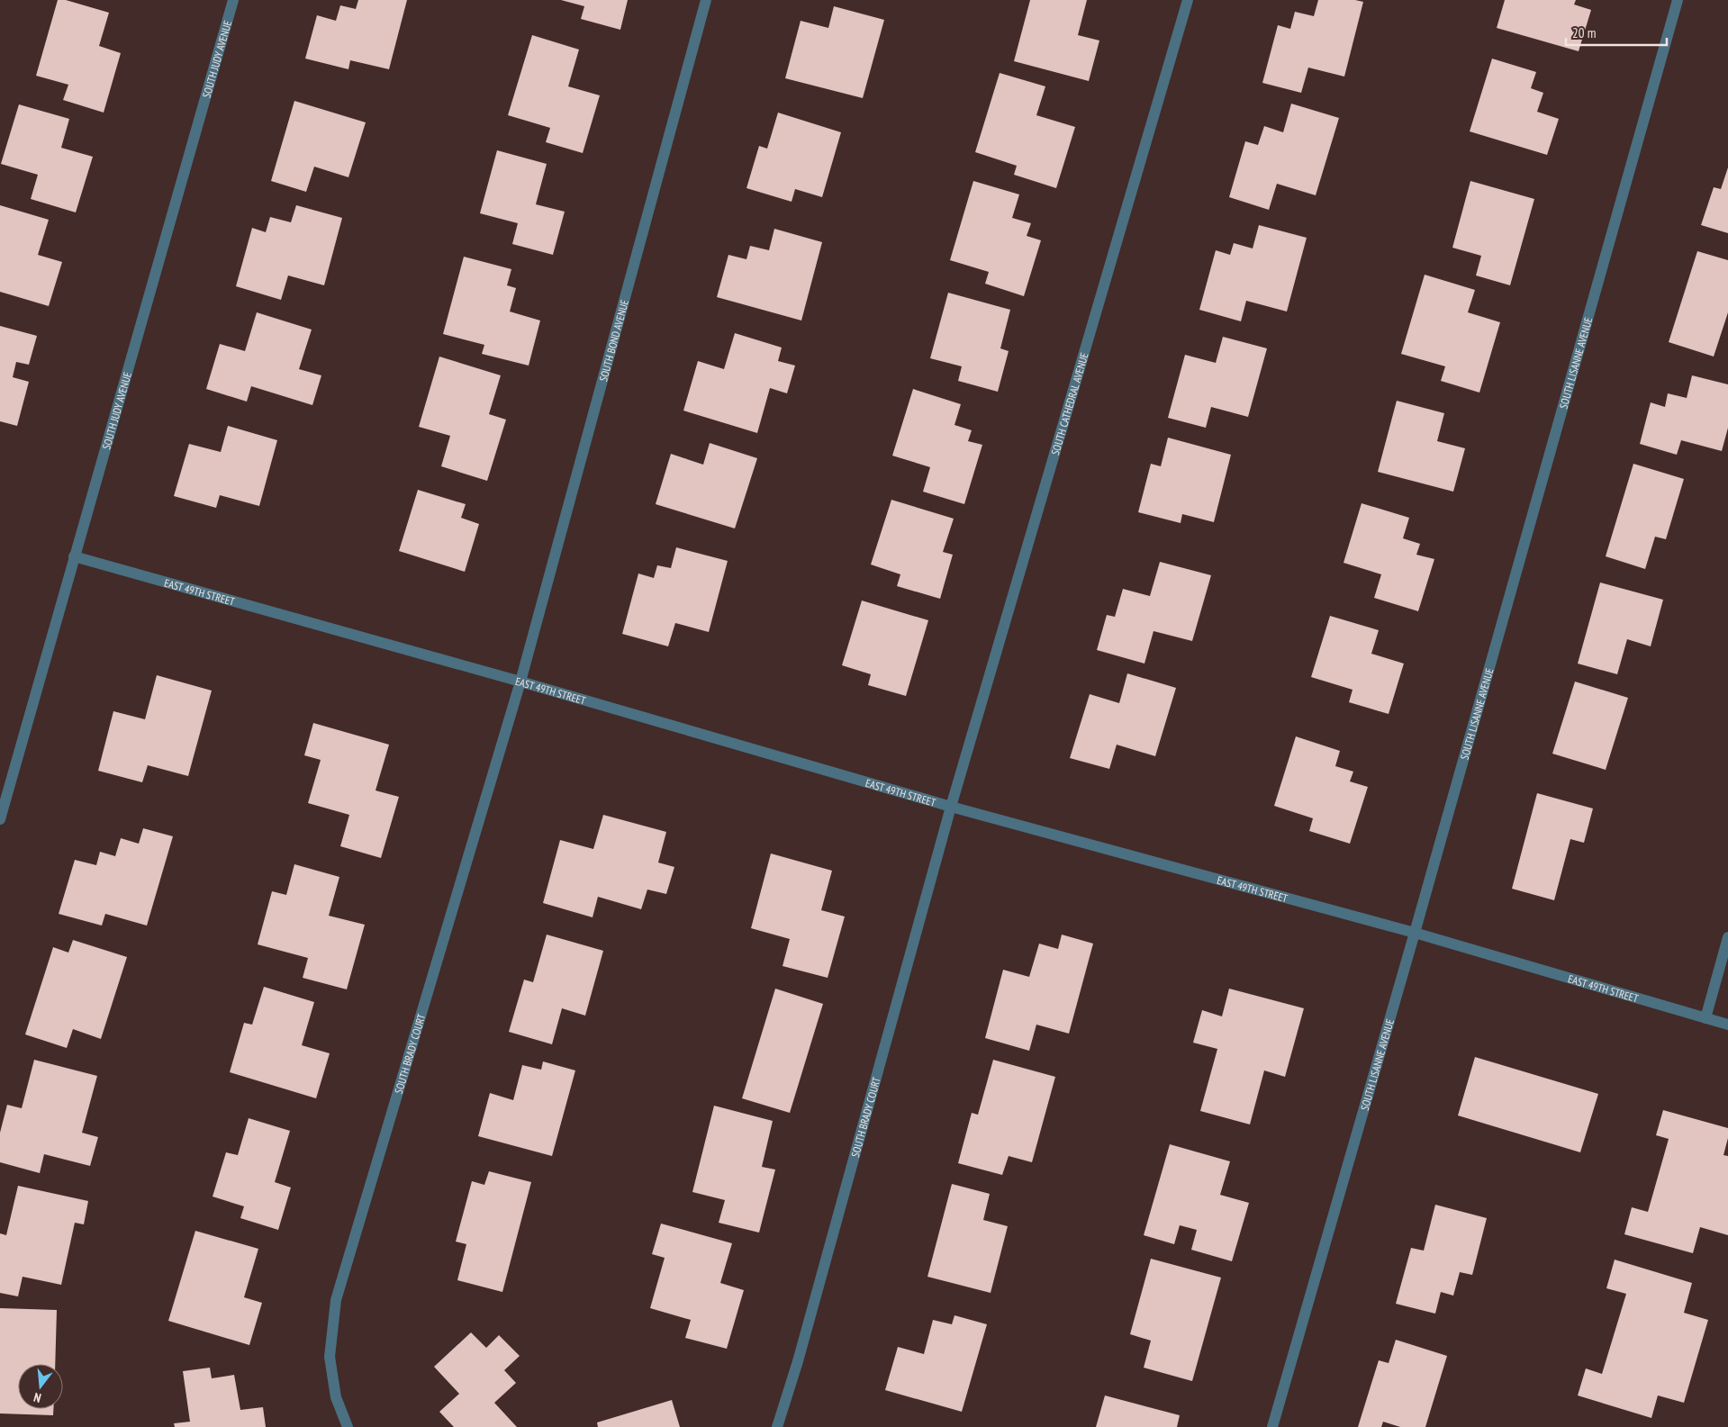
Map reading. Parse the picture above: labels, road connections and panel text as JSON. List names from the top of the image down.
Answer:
{
  "streets": {
    "street": [
      "SOUTH JUDY AVENUE",
      "SOUTH BOND AVENUE",
      "SOUTH LISANNE AVENUE",
      "SOUTH CATHEDRAL AVENUE",
      "EAST 49TH STREET",
      "SOUTH BRADY COURT"
    ]
  },
  "crossings": [
    ["SOUTH JUDY AVENUE", "EAST 49TH STREET"],
    ["SOUTH BOND AVENUE", "EAST 49TH STREET"],
    ["SOUTH BOND AVENUE", "SOUTH BRADY COURT"],
    ["SOUTH LISANNE AVENUE", "EAST 49TH STREET"],
    ["SOUTH CATHEDRAL AVENUE", "EAST 49TH STREET"],
    ["SOUTH CATHEDRAL AVENUE", "SOUTH BRADY COURT"],
    ["EAST 49TH STREET", "SOUTH BRADY COURT"]
  ],
  "scale_bar": "20 m",
  "north": "bottom"
}
